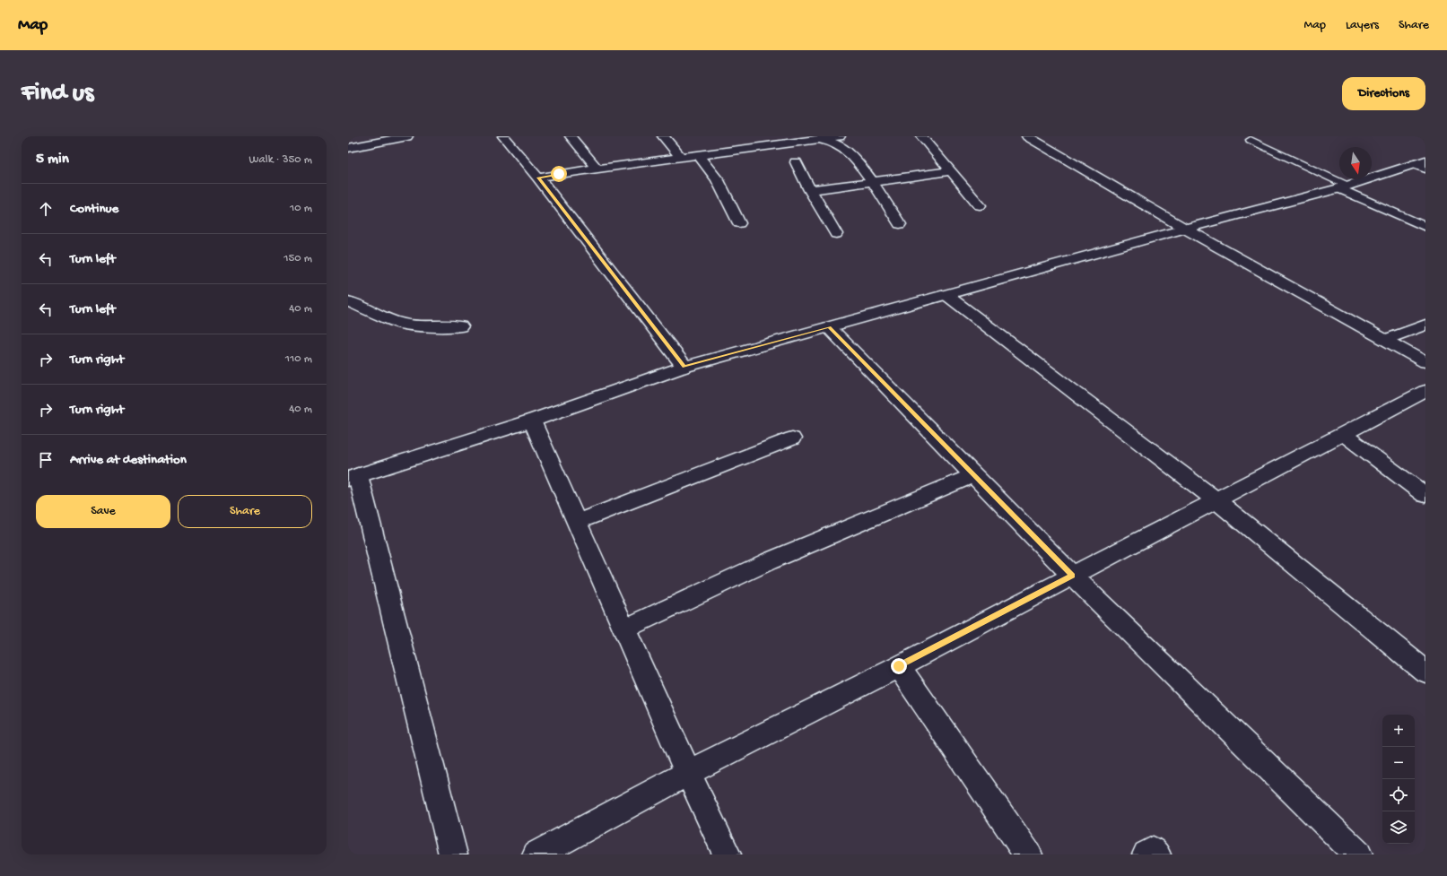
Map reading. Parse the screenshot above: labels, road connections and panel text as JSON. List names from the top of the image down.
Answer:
{
  "north": "bottom",
  "page": {
    "header": "Map",
    "nav": ["Map", "Layers", "Share"],
    "buttons": [
      "Directions",
      ["Save", "Share"]
    ],
    "title": "Find us",
    "heading": ["5 min", "Walk · 350 m"],
    "list": [
      ["Continue", "10 m"],
      ["Turn left", "150 m"],
      ["Turn left", "40 m"],
      ["Turn right", "110 m"],
      ["Turn right", "40 m"],
      "Arrive at destination"
    ],
    "map_buttons": ["+", "−"]
  }
}
